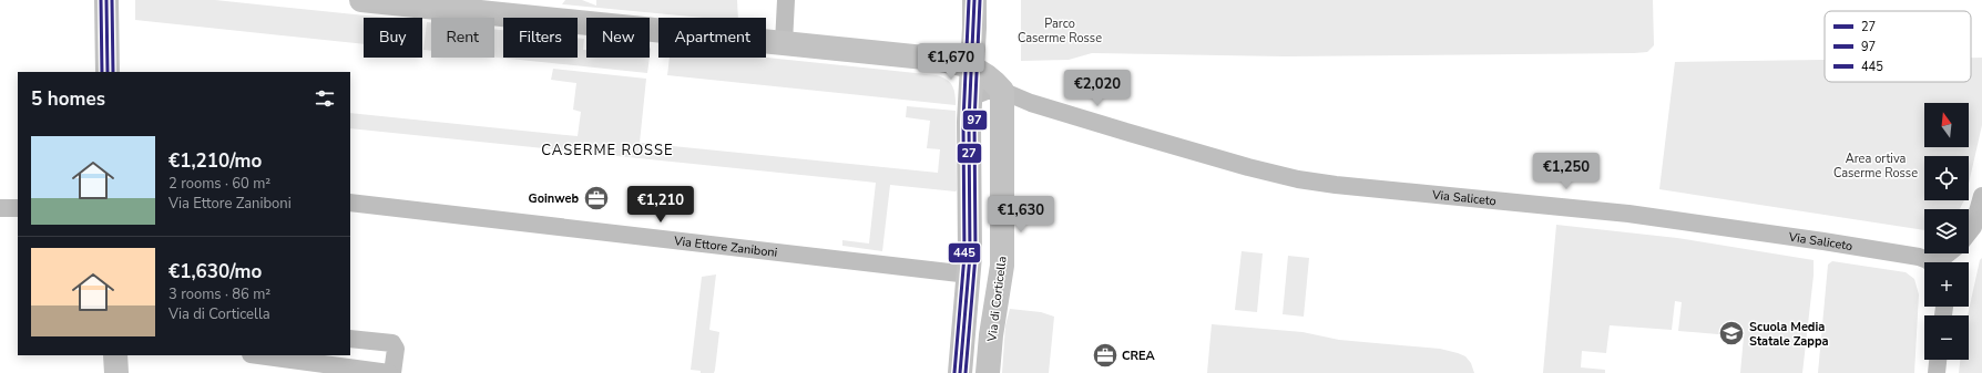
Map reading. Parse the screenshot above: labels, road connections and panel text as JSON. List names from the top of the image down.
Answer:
{
  "streets": {
    "street": ["Via Saliceto", "Via Ettore Zaniboni", "Via di Corticella"]
  },
  "crossings": [
    ["Via Saliceto", "Via di Corticella"]
  ],
  "districts": ["CASERME ROSSE"],
  "parks": ["Parco Caserme Rosse", "Area ortiva Caserme Rosse"],
  "places": {
    "office": ["Goinweb", "CREA"],
    "school or university": ["Scuola Media Statale Zappa"]
  },
  "lines": ["transit line 27", "transit line 97", "transit line 445"],
  "legend": ["27", "97", "445"],
  "north": "top",
  "page": {
    "chip": [
      "Buy",
      "Rent",
      "Filters",
      "New",
      "Apartment"
    ],
    "price": [
      "€1,670",
      "€2,020",
      "€1,250",
      "€1,210",
      "€1,630"
    ],
    "heading": "5 homes",
    "map_buttons": ["+", "−"],
    "list": [
      {
        "name": "€1,210/mo",
        "note": "2 rooms · 60 m² · Via Ettore Zaniboni"
      },
      {
        "name": "€1,630/mo",
        "note": "3 rooms · 86 m² · Via di Corticella"
      }
    ]
  }
}
